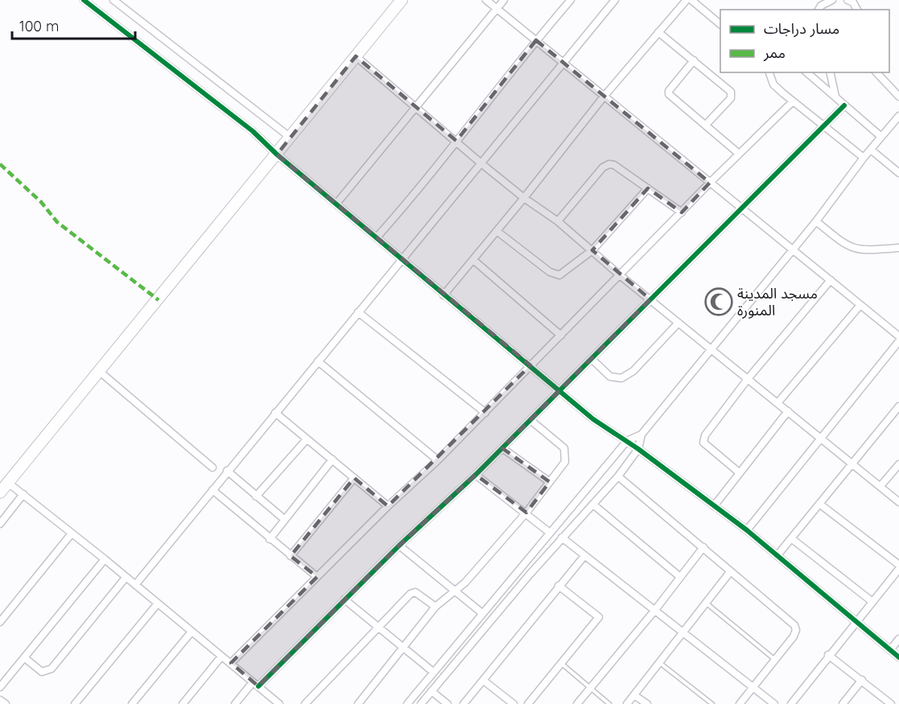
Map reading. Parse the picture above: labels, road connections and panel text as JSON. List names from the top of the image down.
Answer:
{
  "places": {
    "mosque": ["مسجد المدينة المنورة"]
  },
  "legend": ["مسار دراجات", "ممر"],
  "scale_bar": "100 m"
}
